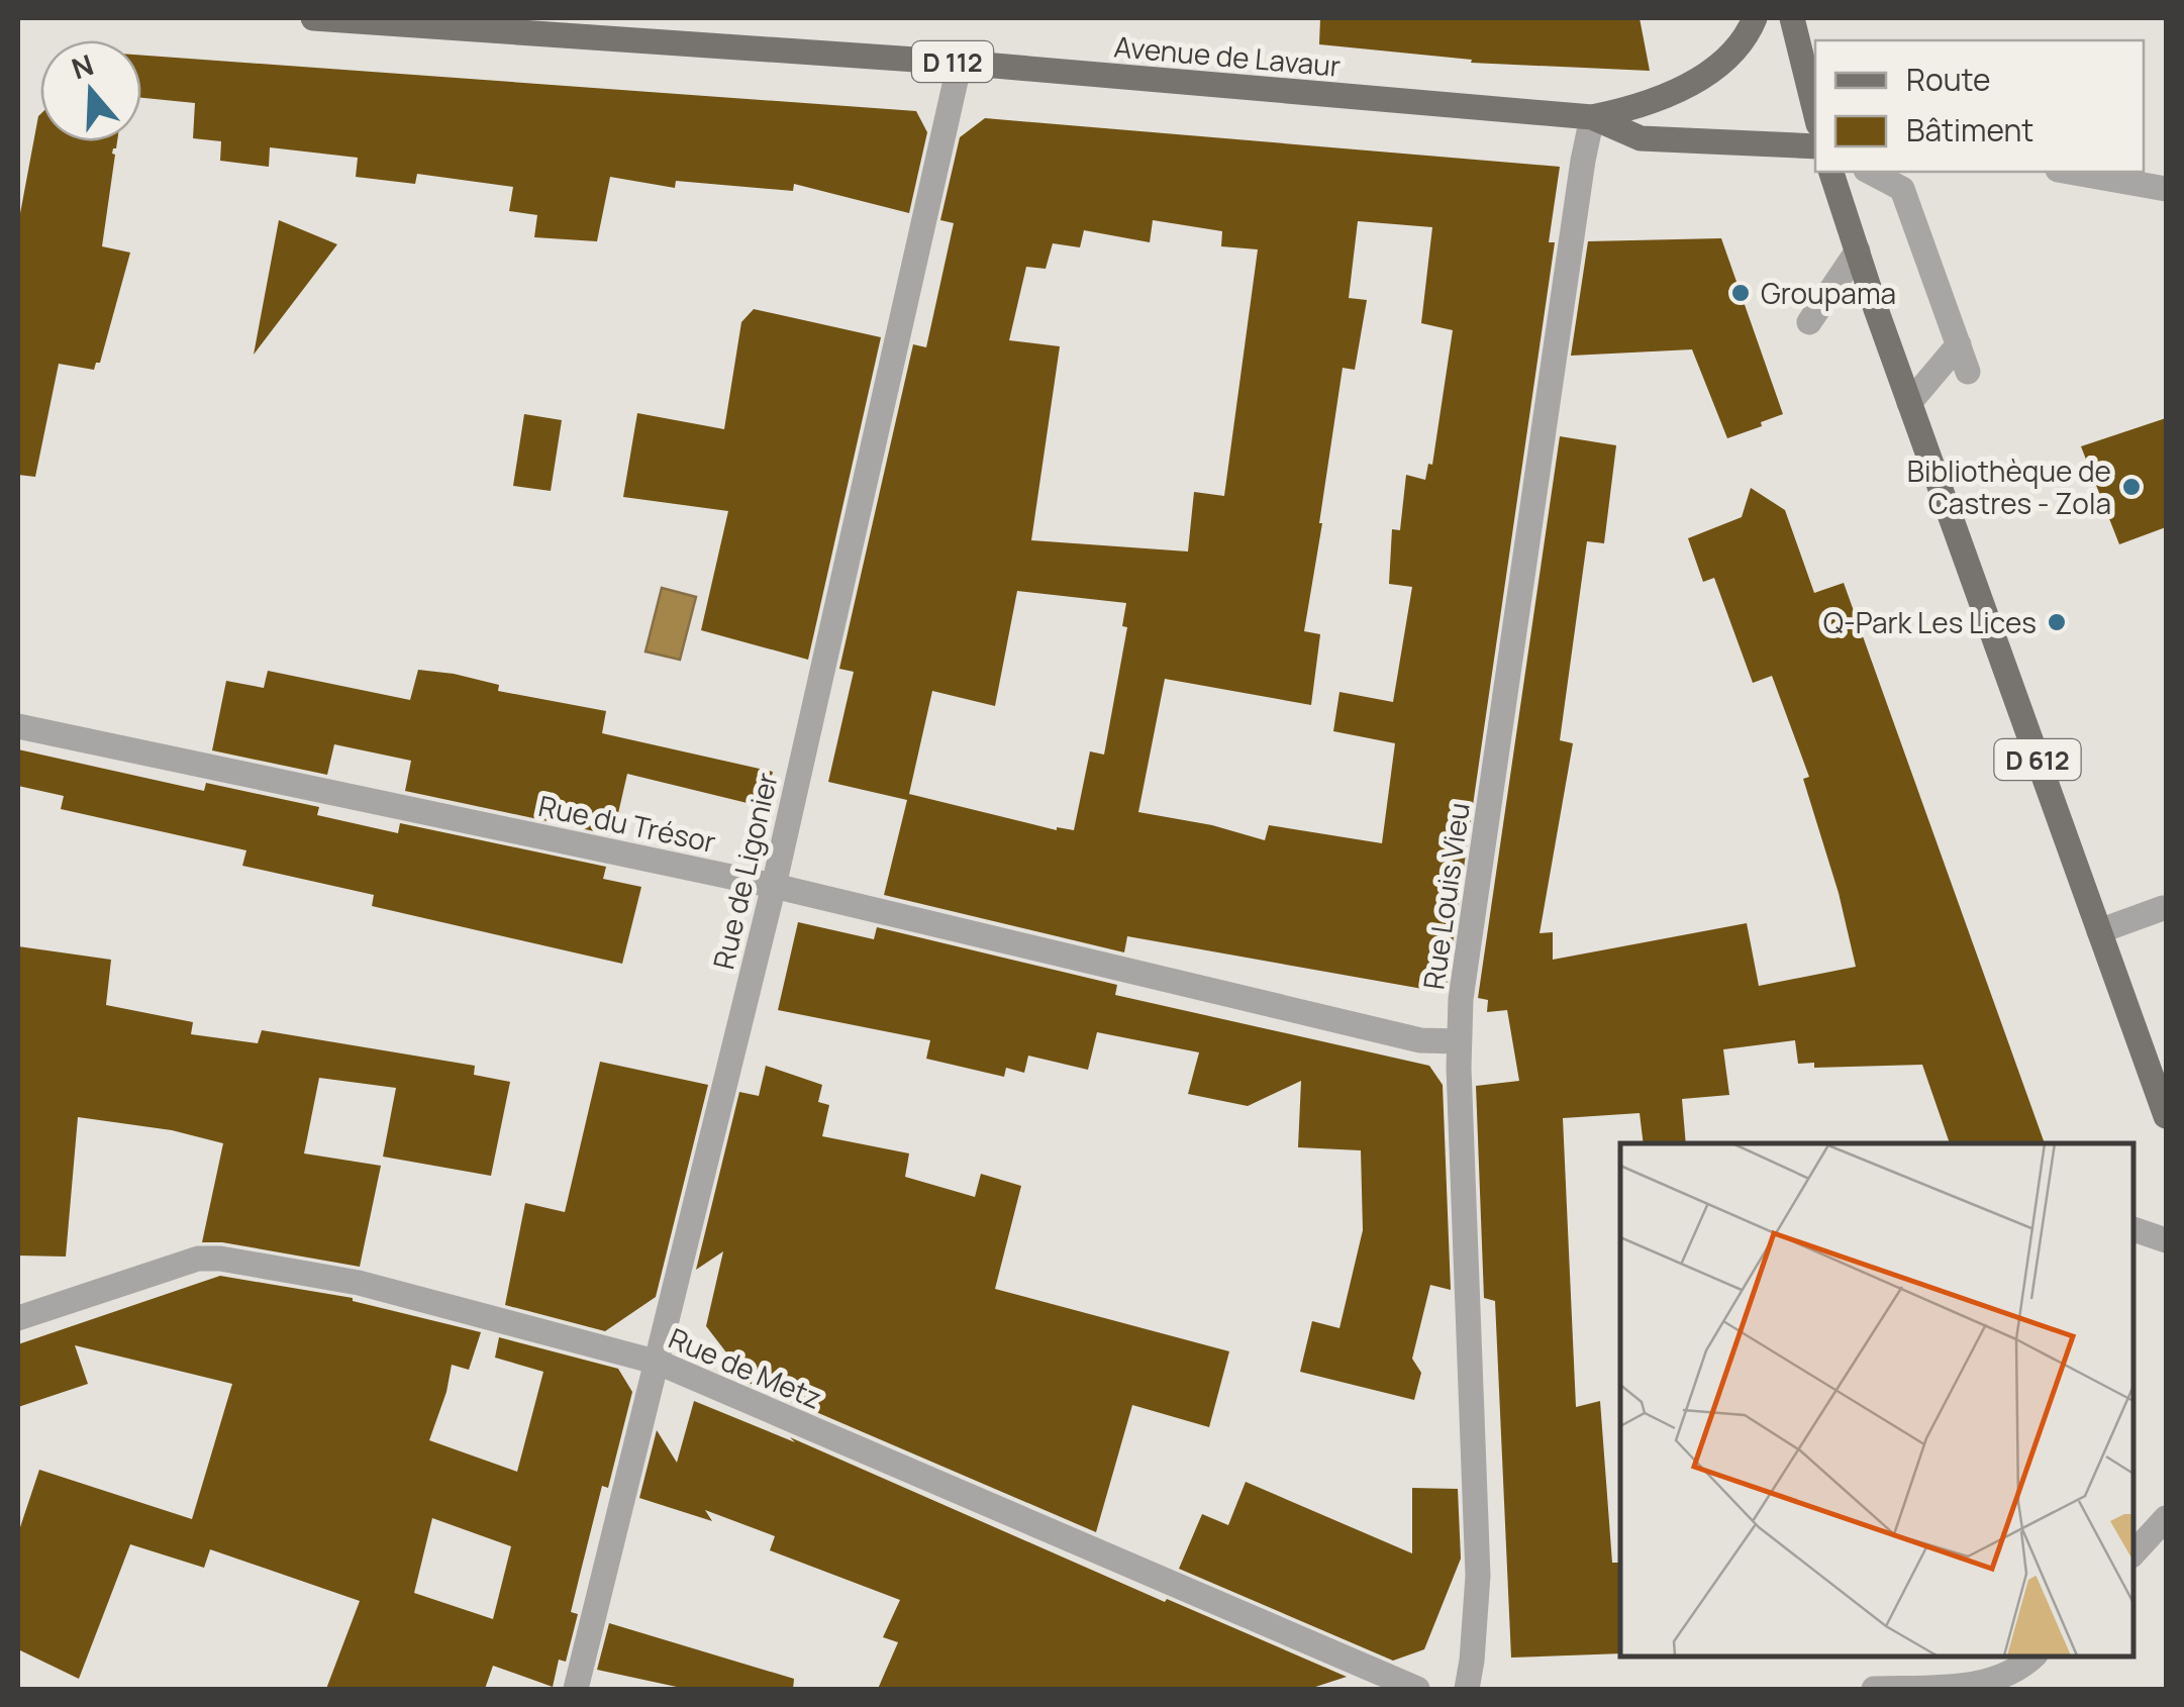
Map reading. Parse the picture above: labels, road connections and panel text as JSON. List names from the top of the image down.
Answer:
{
  "streets": {
    "main road": ["Avenue de Lavaur", "D 112", "D 612"],
    "street": [
      "Rue du Trésor",
      "Rue de Ligonier",
      "Rue Louis Vieu",
      "Rue de Metz"
    ]
  },
  "crossings": [
    ["Avenue de Lavaur", "Rue de Ligonier"],
    ["Avenue de Lavaur", "Rue Louis Vieu"],
    ["Rue du Trésor", "Rue de Ligonier"],
    ["Rue du Trésor", "Rue Louis Vieu"],
    ["Rue de Ligonier", "Rue de Metz"]
  ],
  "places": ["Groupama", "Bibliothèque de Castres - Zola", "Q-Park Les Lices"],
  "legend": ["Route", "Bâtiment"],
  "north": "top"
}
